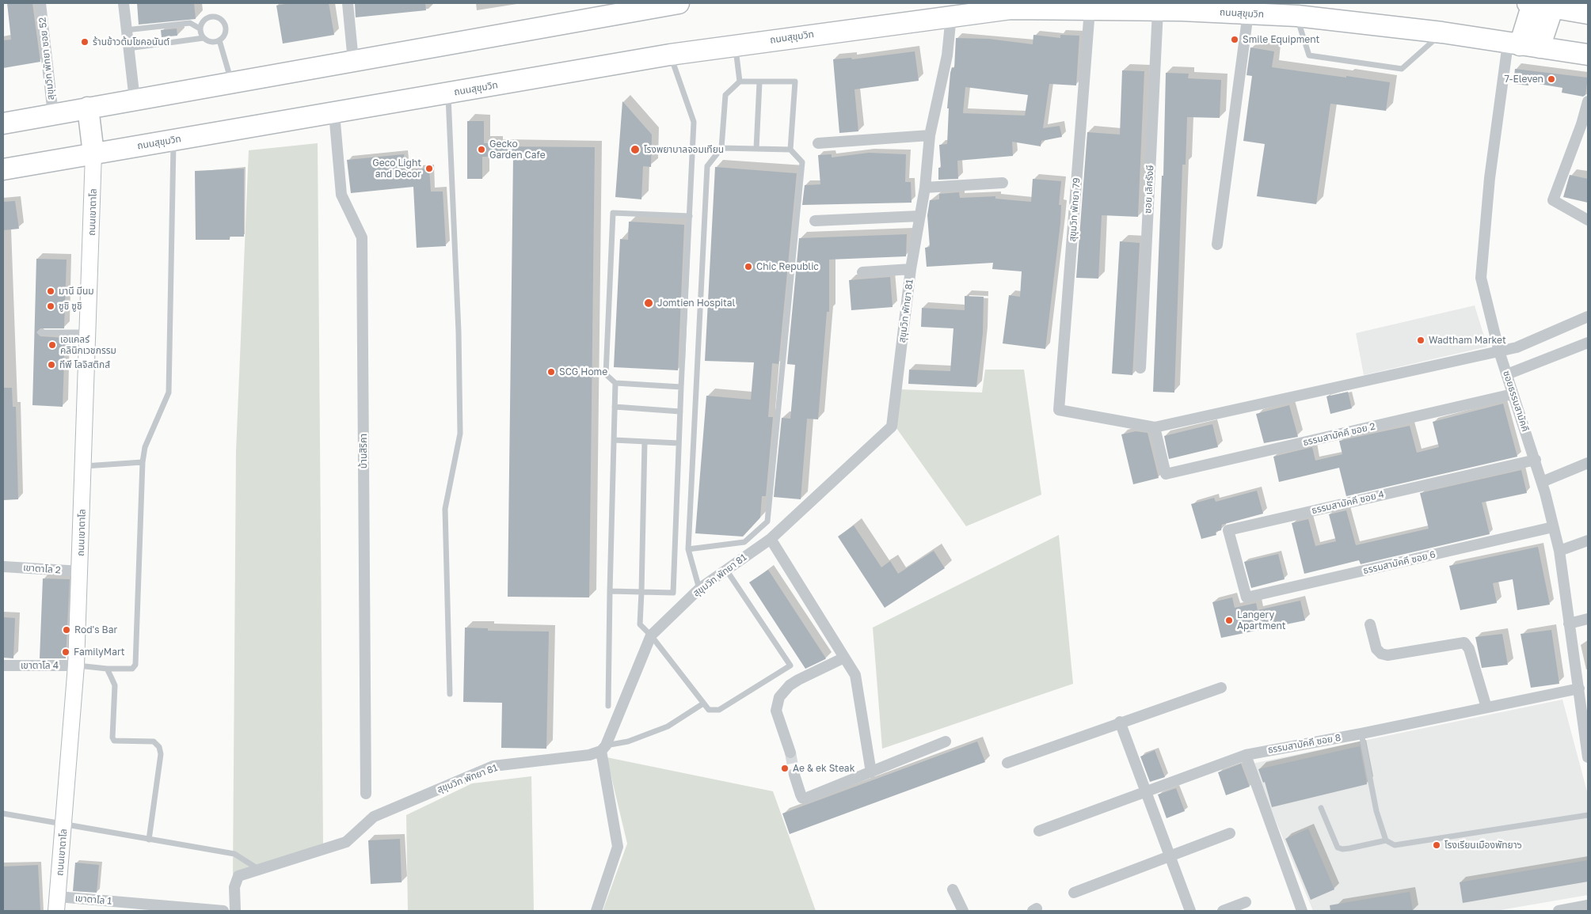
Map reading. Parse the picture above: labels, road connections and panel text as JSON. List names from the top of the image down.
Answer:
{
  "streets": {
    "highway": ["ถนนสุขุมวิท"],
    "street": [
      "สุขุมวิท พัทยา ซอย 52",
      "ซอย เลิศรังษี",
      "สุขุมวิท พัทยา 79",
      "ถนนเขาตาโล",
      "สุขุมวิท พัทยา 81",
      "ซอยธรรมสามัคคี",
      "ธรรมสามัคคี ซอย 2",
      "บ้านสิริคา",
      "ธรรมสามัคคี ซอย 4",
      "ธรรมสามัคคี ซอย 6",
      "เขาตาโล 2",
      "เขาตาโล 4",
      "ธรรมสามัคคี ซอย 8",
      "เขาตาโล 1"
    ]
  },
  "crossings": [
    ["ถนนสุขุมวิท", "ซอย เลิศรังษี"],
    ["ถนนสุขุมวิท", "สุขุมวิท พัทยา 79"],
    ["ถนนสุขุมวิท", "ถนนเขาตาโล"],
    ["ถนนสุขุมวิท", "สุขุมวิท พัทยา 81"],
    ["ถนนสุขุมวิท", "ซอยธรรมสามัคคี"],
    ["ถนนสุขุมวิท", "บ้านสิริคา"],
    ["สุขุมวิท พัทยา 79", "ธรรมสามัคคี ซอย 2"],
    ["ถนนเขาตาโล", "เขาตาโล 2"],
    ["ถนนเขาตาโล", "เขาตาโล 4"],
    ["ถนนเขาตาโล", "เขาตาโล 1"],
    ["ซอยธรรมสามัคคี", "ธรรมสามัคคี ซอย 2"],
    ["ซอยธรรมสามัคคี", "ธรรมสามัคคี ซอย 4"],
    ["ซอยธรรมสามัคคี", "ธรรมสามัคคี ซอย 6"],
    ["ซอยธรรมสามัคคี", "ธรรมสามัคคี ซอย 8"],
    ["ธรรมสามัคคี ซอย 4", "ธรรมสามัคคี ซอย 6"]
  ],
  "places": [
    "Smile Equipment",
    "ร้านข้าวต้มโชคอนันต์",
    "7-Eleven",
    "Gecko Garden Cafe",
    "โรงพยาบาลจอมเทียน",
    "Geco Light and Decor",
    "Chic Republic",
    "มานี มีนม",
    "Jomtien Hospital",
    "ซูชิ ซูชิ",
    "Wadtham Market",
    "เอแคลร์ คลินิกเวชกรรม",
    "ทีพี โลจิสติกส์",
    "SCG Home",
    "Langery Apartment",
    "Rod's Bar",
    "FamilyMart",
    "Ae & ek Steak",
    "โรงเรียนเมืองพัทยา๖"
  ]
}
